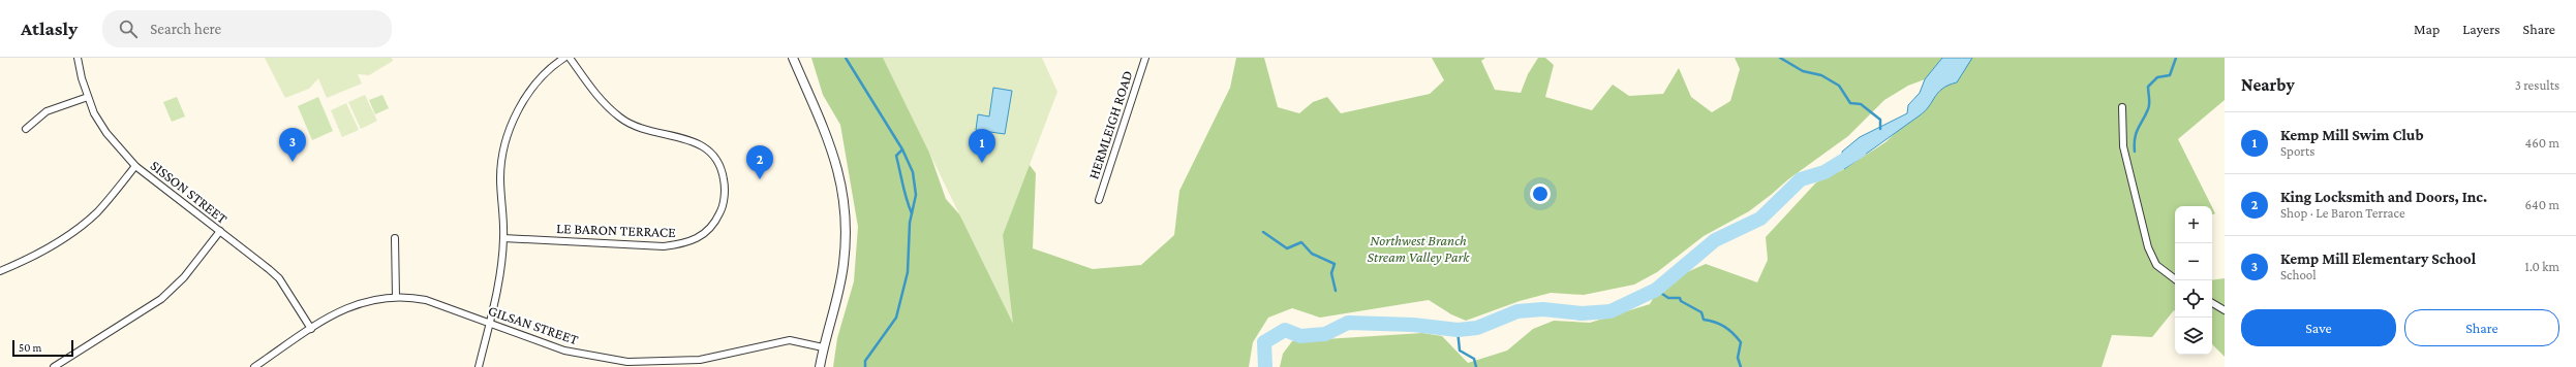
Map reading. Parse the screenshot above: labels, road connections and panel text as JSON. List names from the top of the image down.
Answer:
{
  "streets": {
    "street": [
      "HERMLEIGH ROAD",
      "SISSON STREET",
      "LE BARON TERRACE",
      "GILSAN STREET"
    ]
  },
  "crossings": [
    ["SISSON STREET", "GILSAN STREET"]
  ],
  "parks": ["Northwest Branch Stream Valley Park"],
  "scale_bar": "50 m",
  "page": {
    "header": "Atlasly",
    "search": "Search here",
    "nav": ["Map", "Layers", "Share"],
    "heading": ["Nearby", "3 results"],
    "list": [
      {
        "mark": "1",
        "name": "Kemp Mill Swim Club",
        "note": "Sports",
        "value": "460 m"
      },
      {
        "mark": "2",
        "name": "King Locksmith and Doors, Inc.",
        "note": "Shop · Le Baron Terrace",
        "value": "640 m"
      },
      {
        "mark": "3",
        "name": "Kemp Mill Elementary School",
        "note": "School",
        "value": "1.0 km"
      }
    ],
    "pins": ["3", "1", "2"],
    "map_buttons": ["+", "−"],
    "buttons": ["Save", "Share"],
    "scale": "50 m"
  }
}
